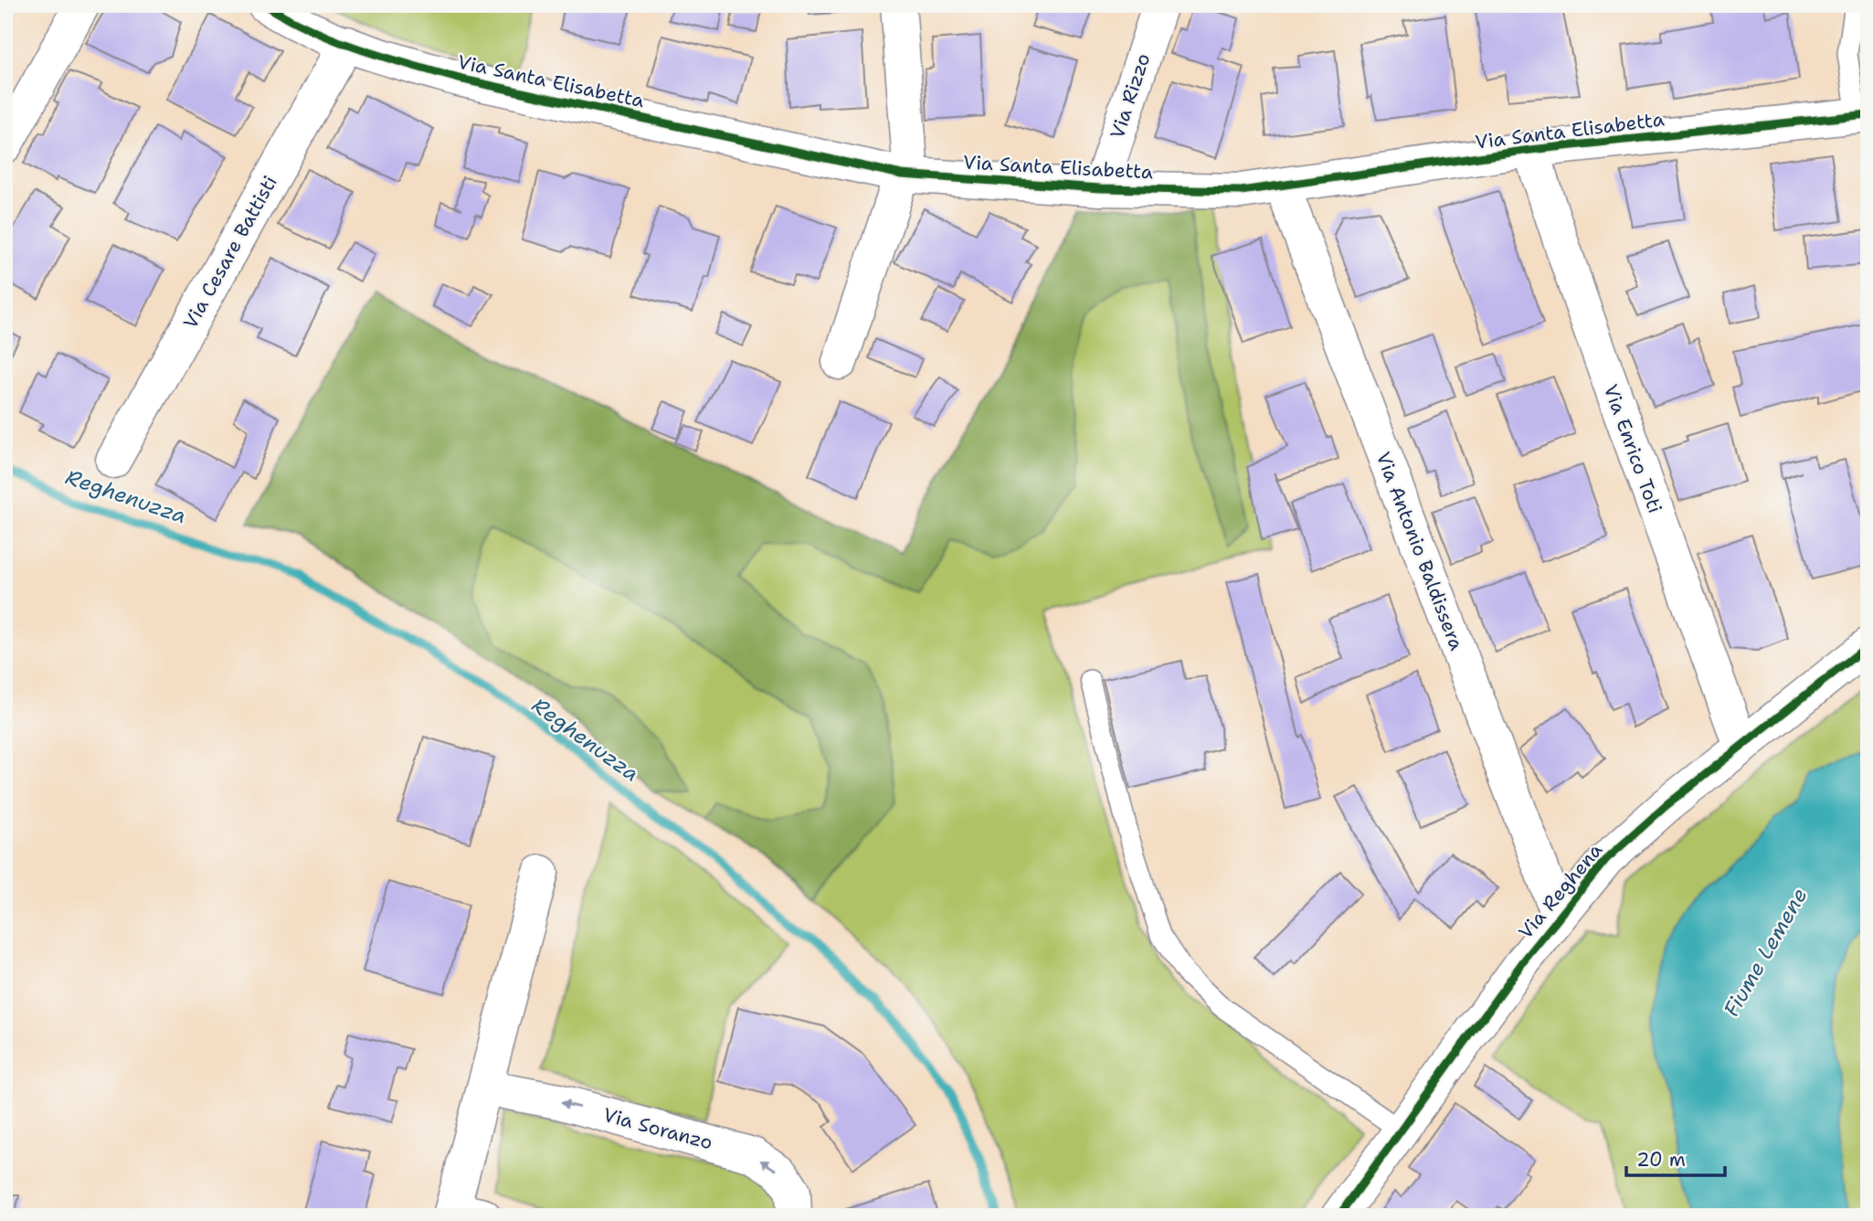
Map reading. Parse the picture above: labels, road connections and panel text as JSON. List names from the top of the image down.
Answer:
{
  "streets": {
    "street": [
      "Via Santa Elisabetta",
      "Via Rizzo",
      "Via Cesare Battisti",
      "Via Enrico Toti",
      "Via Antonio Baldissera",
      "Via Reghena",
      "Via Soranzo"
    ]
  },
  "crossings": [
    ["Via Santa Elisabetta", "Via Rizzo"],
    ["Via Santa Elisabetta", "Via Cesare Battisti"],
    ["Via Santa Elisabetta", "Via Enrico Toti"],
    ["Via Santa Elisabetta", "Via Antonio Baldissera"],
    ["Via Enrico Toti", "Via Reghena"],
    ["Via Antonio Baldissera", "Via Reghena"]
  ],
  "one_way": ["Via Soranzo"],
  "water": ["Reghenuzza", "Fiume Lemene"],
  "scale_bar": "20 m"
}
